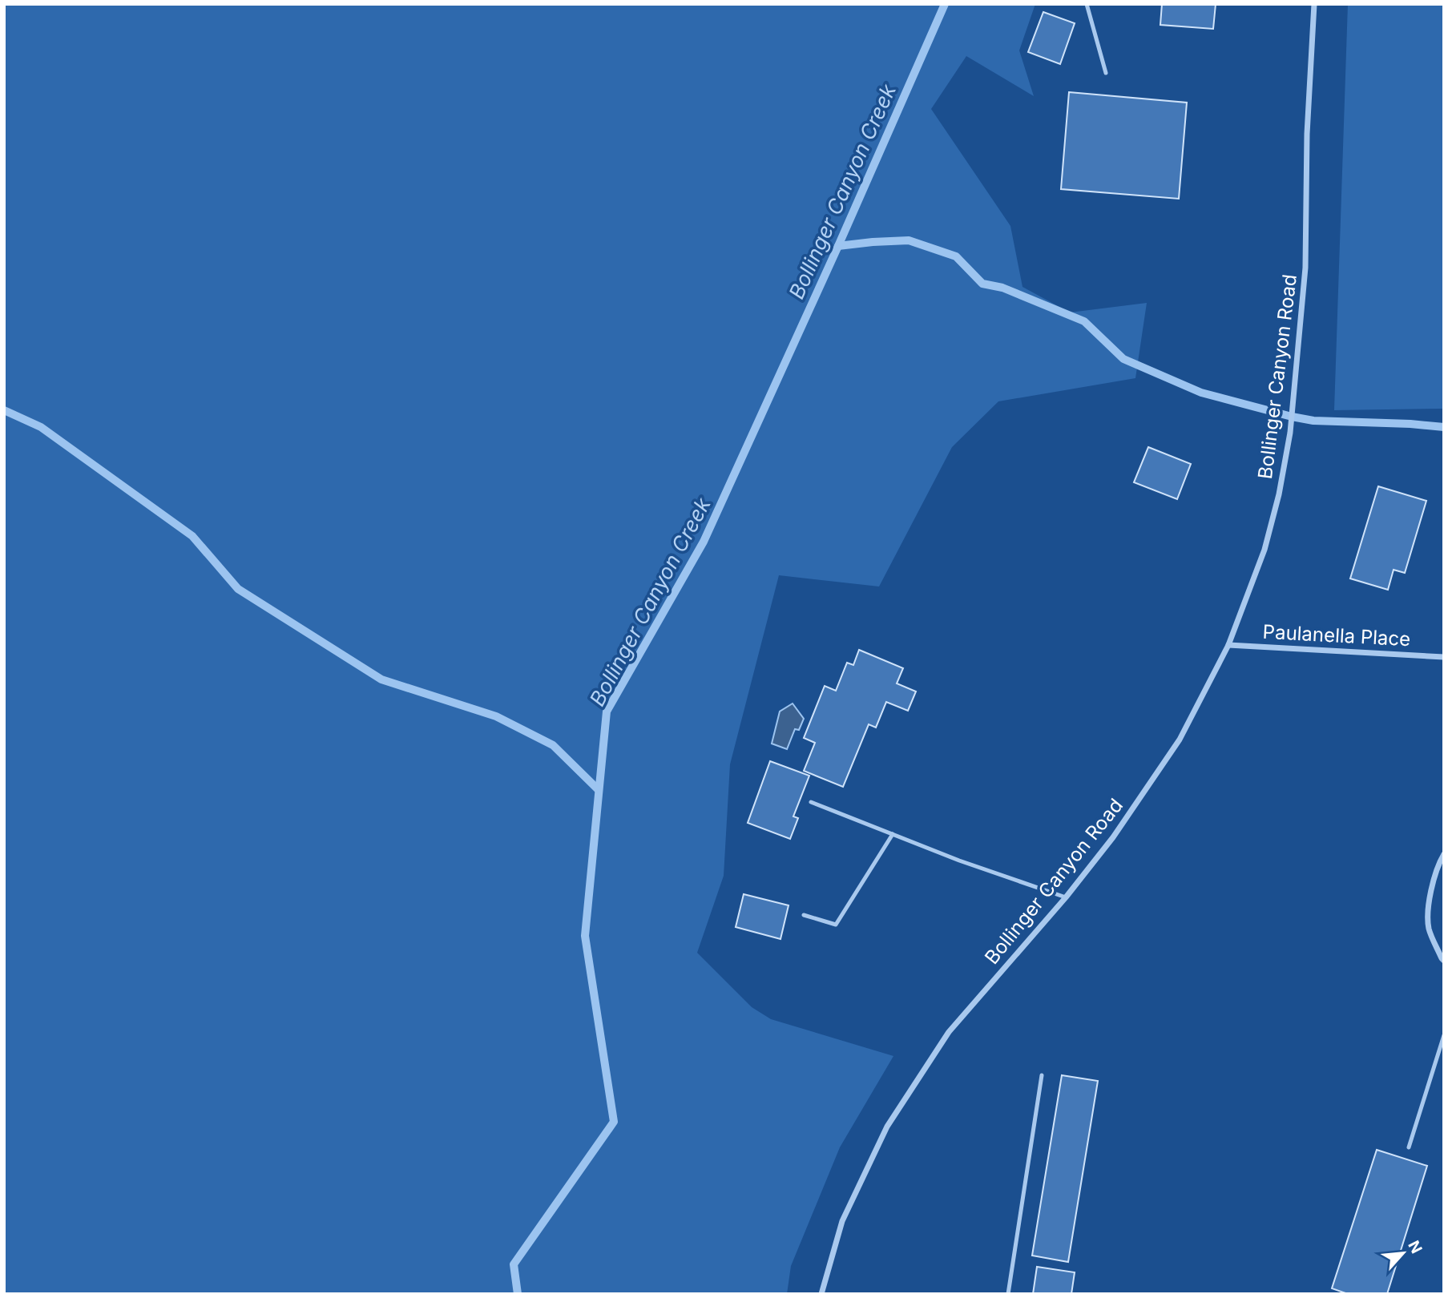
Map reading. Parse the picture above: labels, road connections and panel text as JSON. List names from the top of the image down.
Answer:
{
  "streets": {
    "street": ["Bollinger Canyon Road", "Paulanella Place"]
  },
  "crossings": [
    ["Bollinger Canyon Road", "Paulanella Place"]
  ],
  "water": ["Bollinger Canyon Creek"],
  "north": "top right"
}
